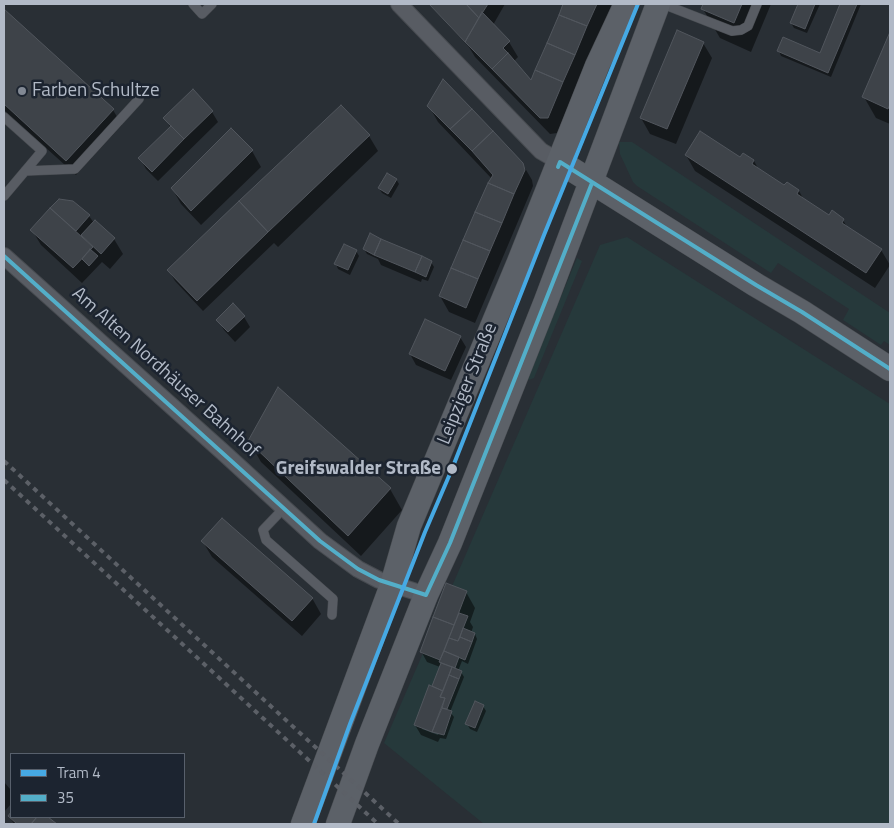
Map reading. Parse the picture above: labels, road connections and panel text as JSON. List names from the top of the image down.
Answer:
{
  "streets": {
    "main road": ["Leipziger Straße"],
    "street": ["Am Alten Nordhäuser Bahnhof"]
  },
  "crossings": [
    ["Am Alten Nordhäuser Bahnhof", "Leipziger Straße"]
  ],
  "places": ["Farben Schultze", "Greifswalder Straße"],
  "lines": ["tram line 4", "transit line 35"],
  "legend": ["Tram 4", "35"]
}
